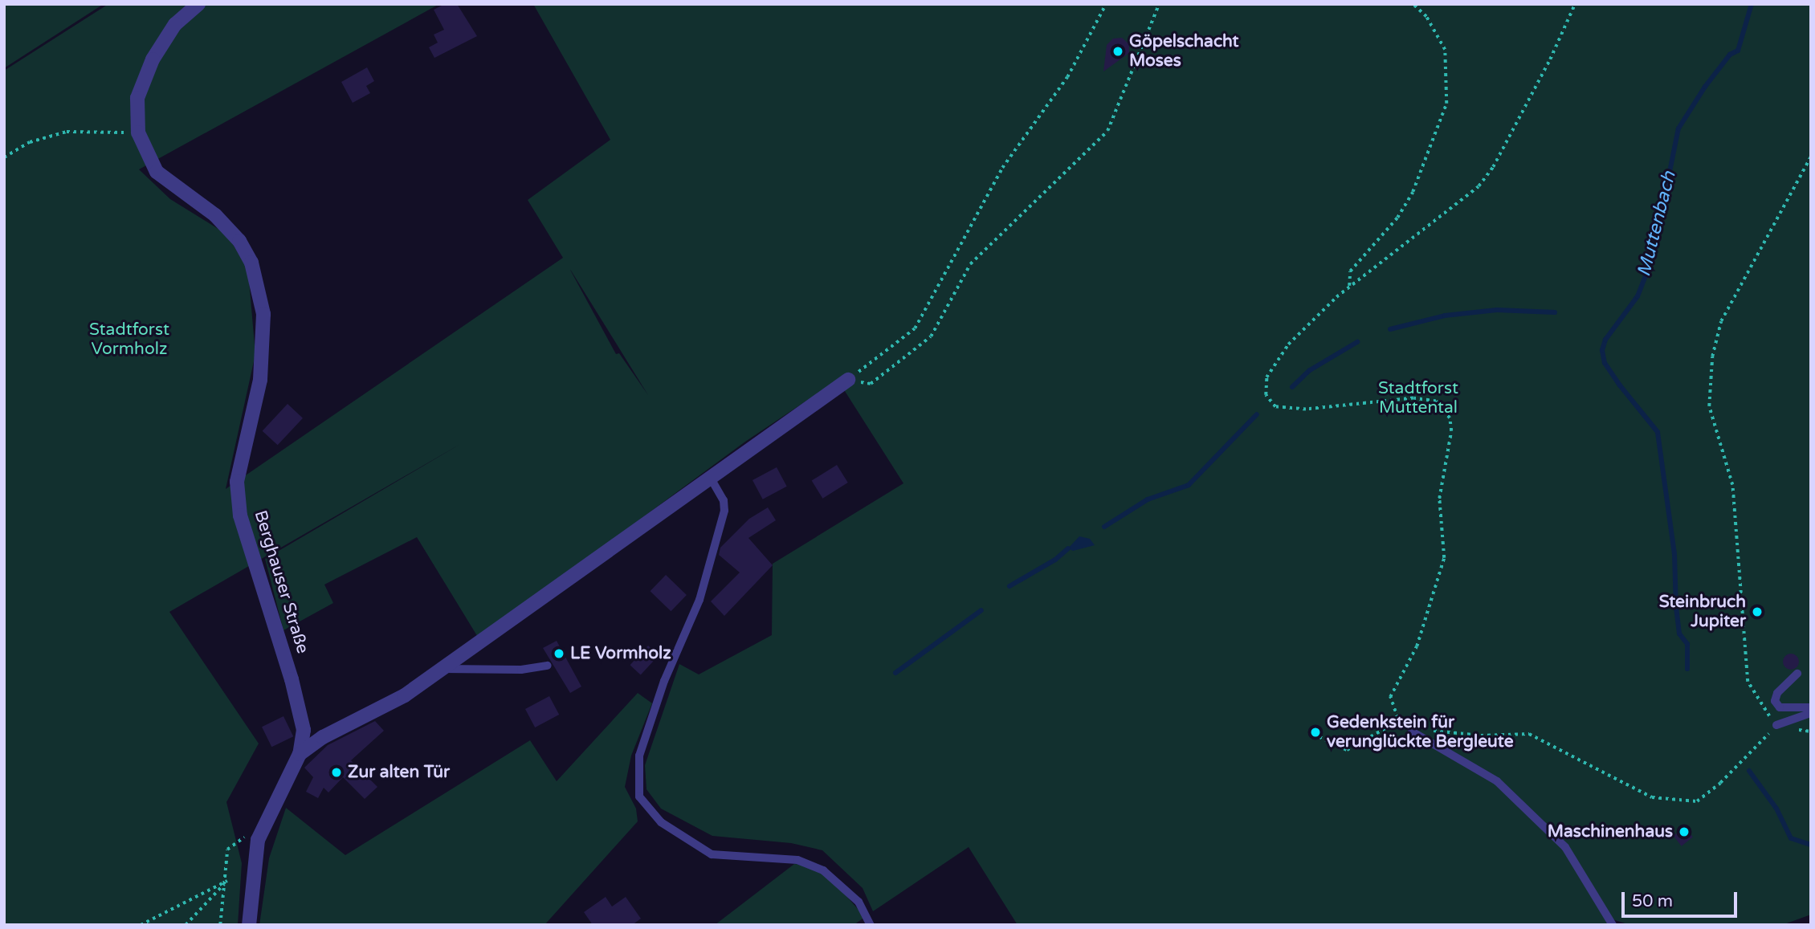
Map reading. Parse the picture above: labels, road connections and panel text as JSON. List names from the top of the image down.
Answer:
{
  "streets": {
    "street": ["Berghauser Straße"]
  },
  "water": ["Muttenbach"],
  "parks": ["Stadtforst Vormholz", "Stadtforst Muttental"],
  "places": [
    "Göpelschacht Moses",
    "Steinbruch Jupiter",
    "LE Vormholz",
    "Gedenkstein für verunglückte Bergleute",
    "Zur alten Tür",
    "Maschinenhaus"
  ],
  "scale_bar": "50 m"
}
